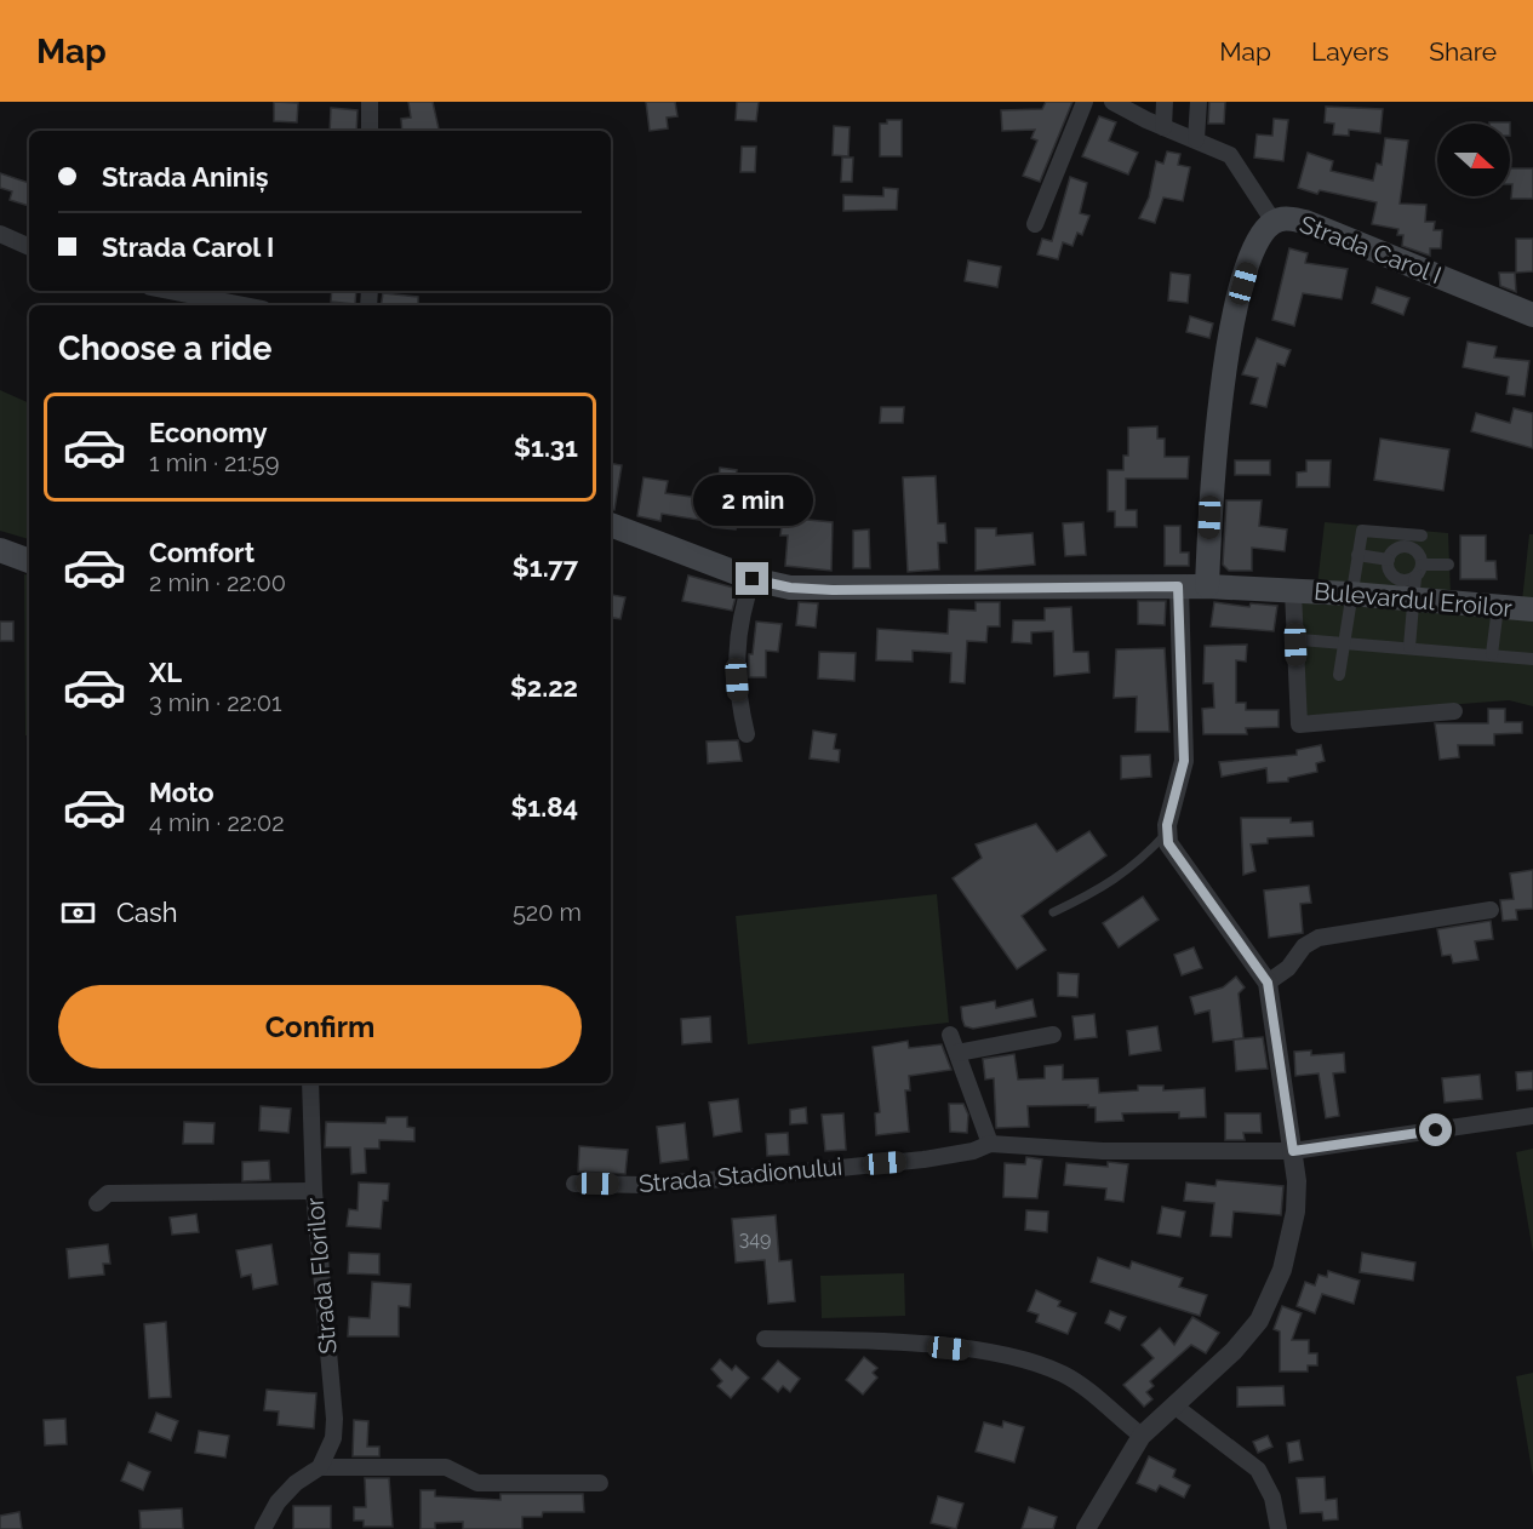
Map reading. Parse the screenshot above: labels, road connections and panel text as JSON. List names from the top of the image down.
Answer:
{
  "streets": {
    "main road": ["Strada Carol I", "Bulevardul Eroilor"],
    "street": ["Strada Stadionului", "Strada Florilor"]
  },
  "crossings": [
    ["Strada Carol I", "Bulevardul Eroilor"]
  ],
  "house_numbers": ["349"],
  "north": "right",
  "page": {
    "header": "Map",
    "nav": ["Map", "Layers", "Share"],
    "banner": ["Strada Aniniș", "Strada Carol I"],
    "heading": "Choose a ride",
    "list": [
      {
        "name": "Economy",
        "note": "1 min · 21:59",
        "value": "$1.31"
      },
      {
        "name": "Comfort",
        "note": "2 min · 22:00",
        "value": "$1.77"
      },
      {
        "name": "XL",
        "note": "3 min · 22:01",
        "value": "$2.22"
      },
      {
        "name": "Moto",
        "note": "4 min · 22:02",
        "value": "$1.84"
      }
    ],
    "bubble": "2 min",
    "pay": ["Cash", "520 m"],
    "buttons": "Confirm"
  }
}
